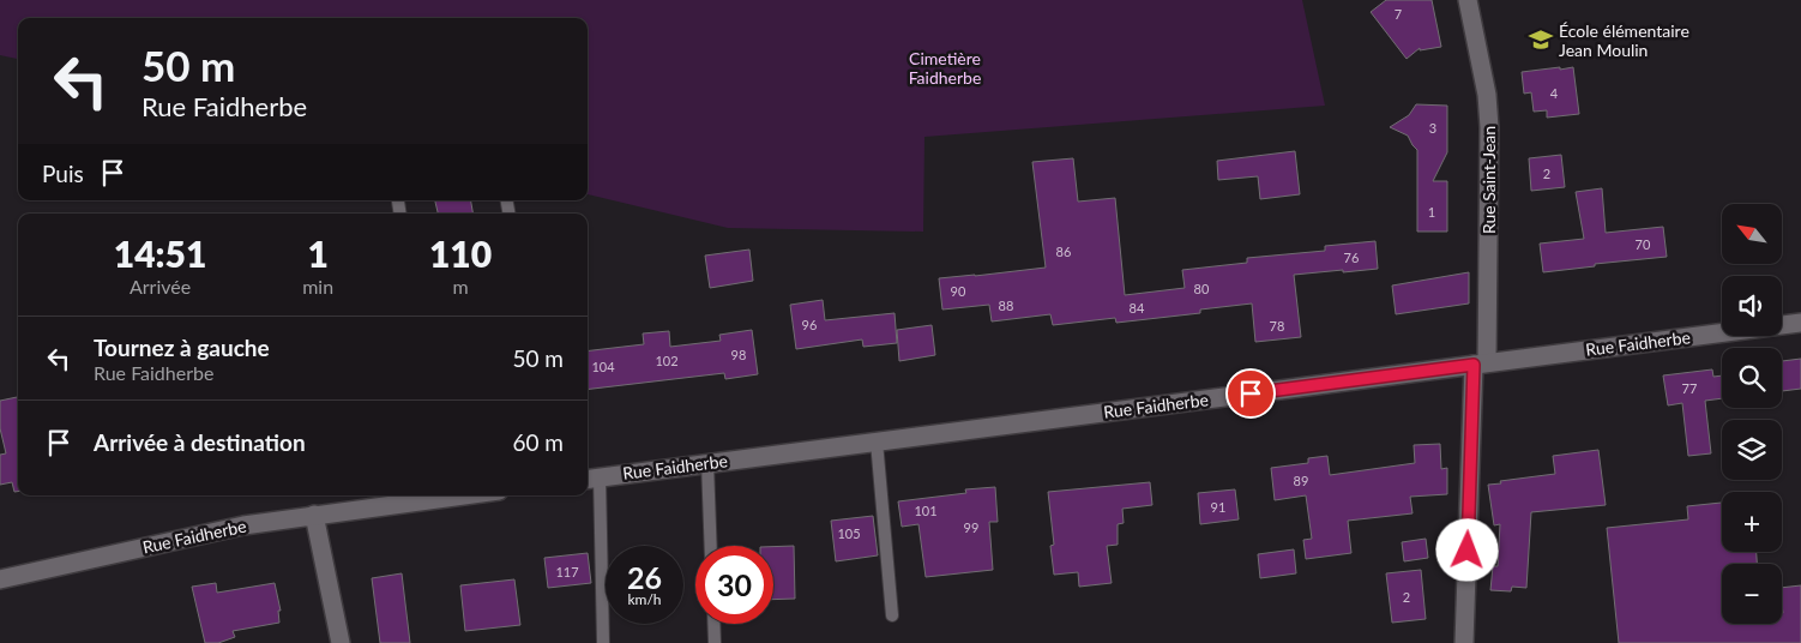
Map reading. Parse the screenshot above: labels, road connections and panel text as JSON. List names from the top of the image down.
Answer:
{
  "streets": {
    "main road": ["Rue Saint-Jean", "Rue Faidherbe"]
  },
  "crossings": [
    ["Rue Saint-Jean", "Rue Faidherbe"]
  ],
  "parks": ["Cimetière Faidherbe"],
  "places": {
    "school or university": ["École élémentaire Jean Moulin"]
  },
  "house_numbers": [
    "7",
    "4",
    "3",
    "2",
    "1",
    "70",
    "86",
    "76",
    "80",
    "90",
    "88",
    "84",
    "96",
    "78",
    "98",
    "102",
    "104",
    "77",
    "89",
    "91",
    "101",
    "99",
    "105",
    "117",
    "2"
  ],
  "north": "top left",
  "page": {
    "turn": ["50 m", "Rue Faidherbe"],
    "then": "Puis",
    "map_buttons": ["+", "−"],
    "eta": [
      "14:51",
      "Arrivée",
      "1",
      "min",
      "110",
      "m"
    ],
    "list": [
      {
        "name": "Tournez à gauche",
        "note": "Rue Faidherbe",
        "value": "50 m"
      },
      {
        "name": "Arrivée à destination",
        "value": "60 m"
      }
    ],
    "speed": "26 km/h",
    "limit": "30"
  }
}
